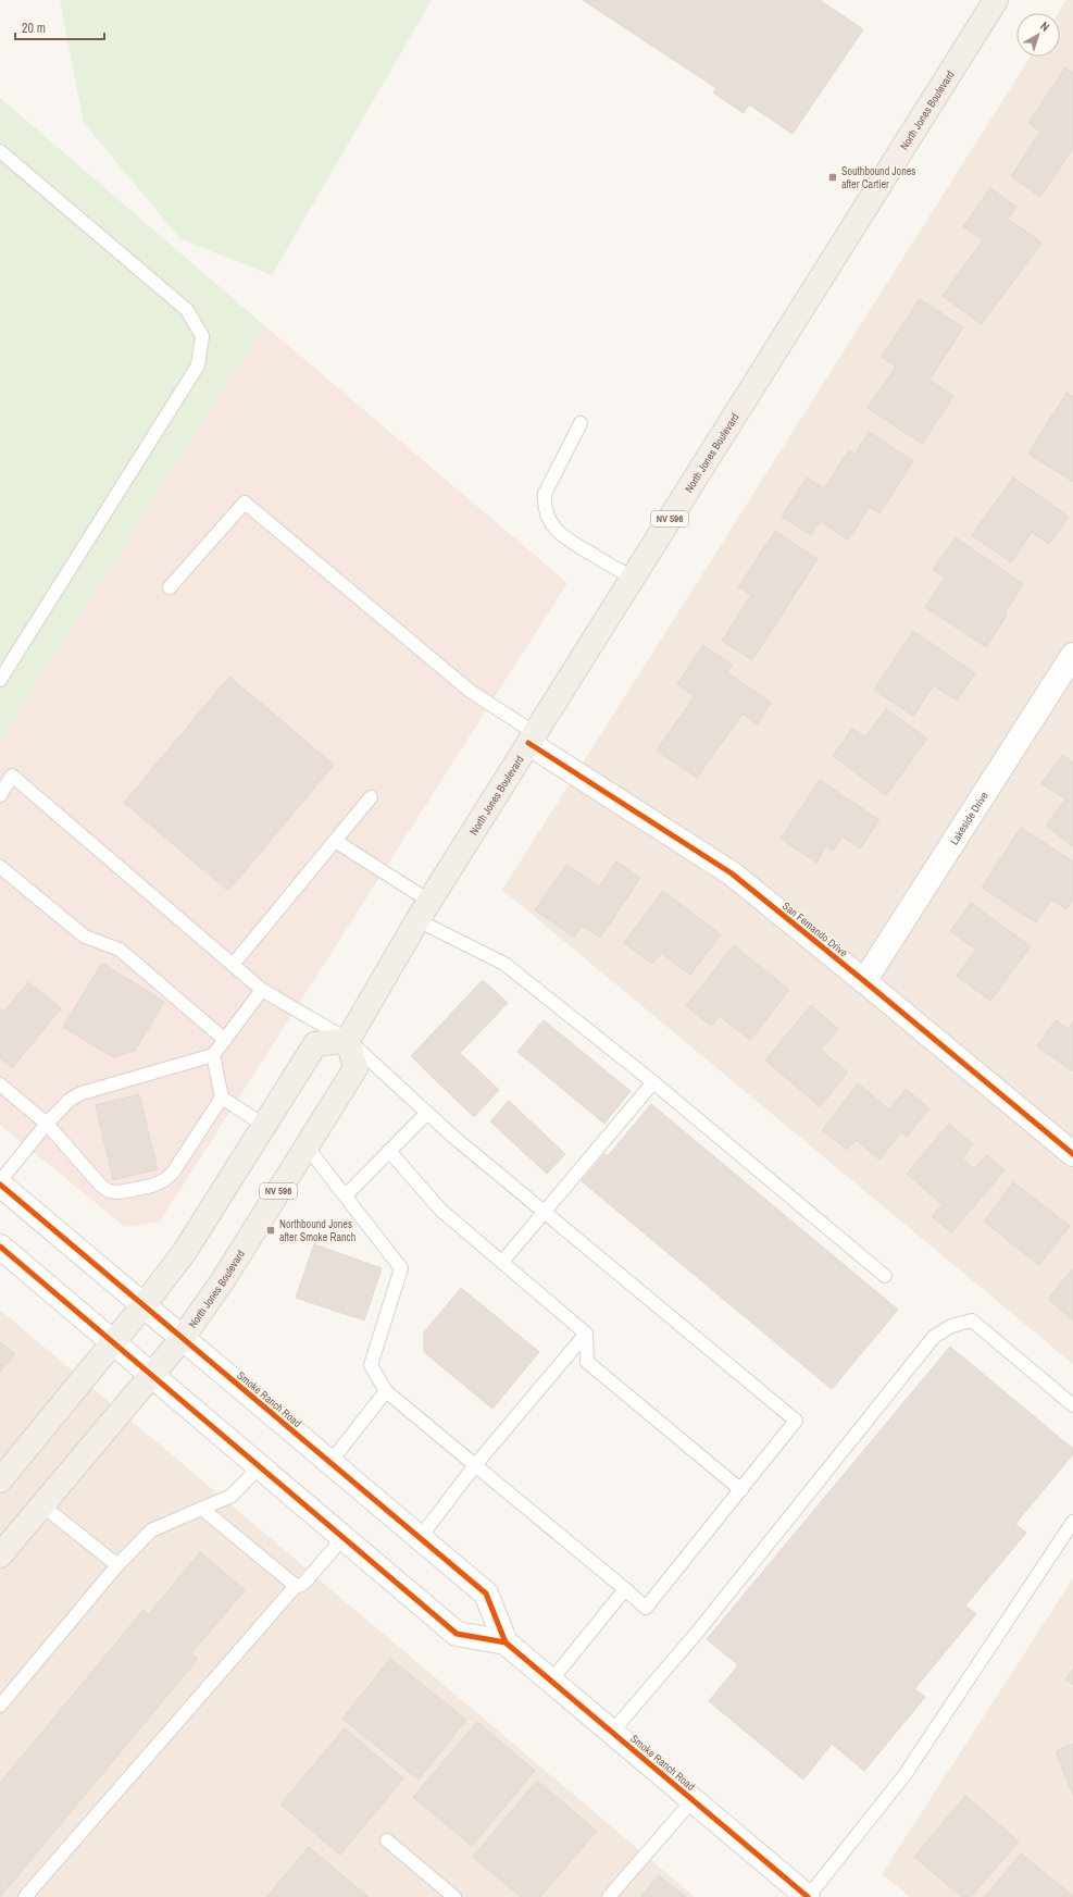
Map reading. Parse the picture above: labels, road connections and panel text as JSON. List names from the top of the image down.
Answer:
{
  "streets": {
    "main road": [
      "North Jones Boulevard",
      "NV 596",
      "Lakeside Drive",
      "San Fernando Drive",
      "Smoke Ranch Road"
    ]
  },
  "crossings": [
    ["North Jones Boulevard", "San Fernando Drive"],
    ["North Jones Boulevard", "Smoke Ranch Road"],
    ["Lakeside Drive", "San Fernando Drive"]
  ],
  "places": {
    "transit": ["Southbound Jones after Cartier", "Northbound Jones after Smoke Ranch"]
  },
  "scale_bar": "20 m",
  "north": "top right"
}
